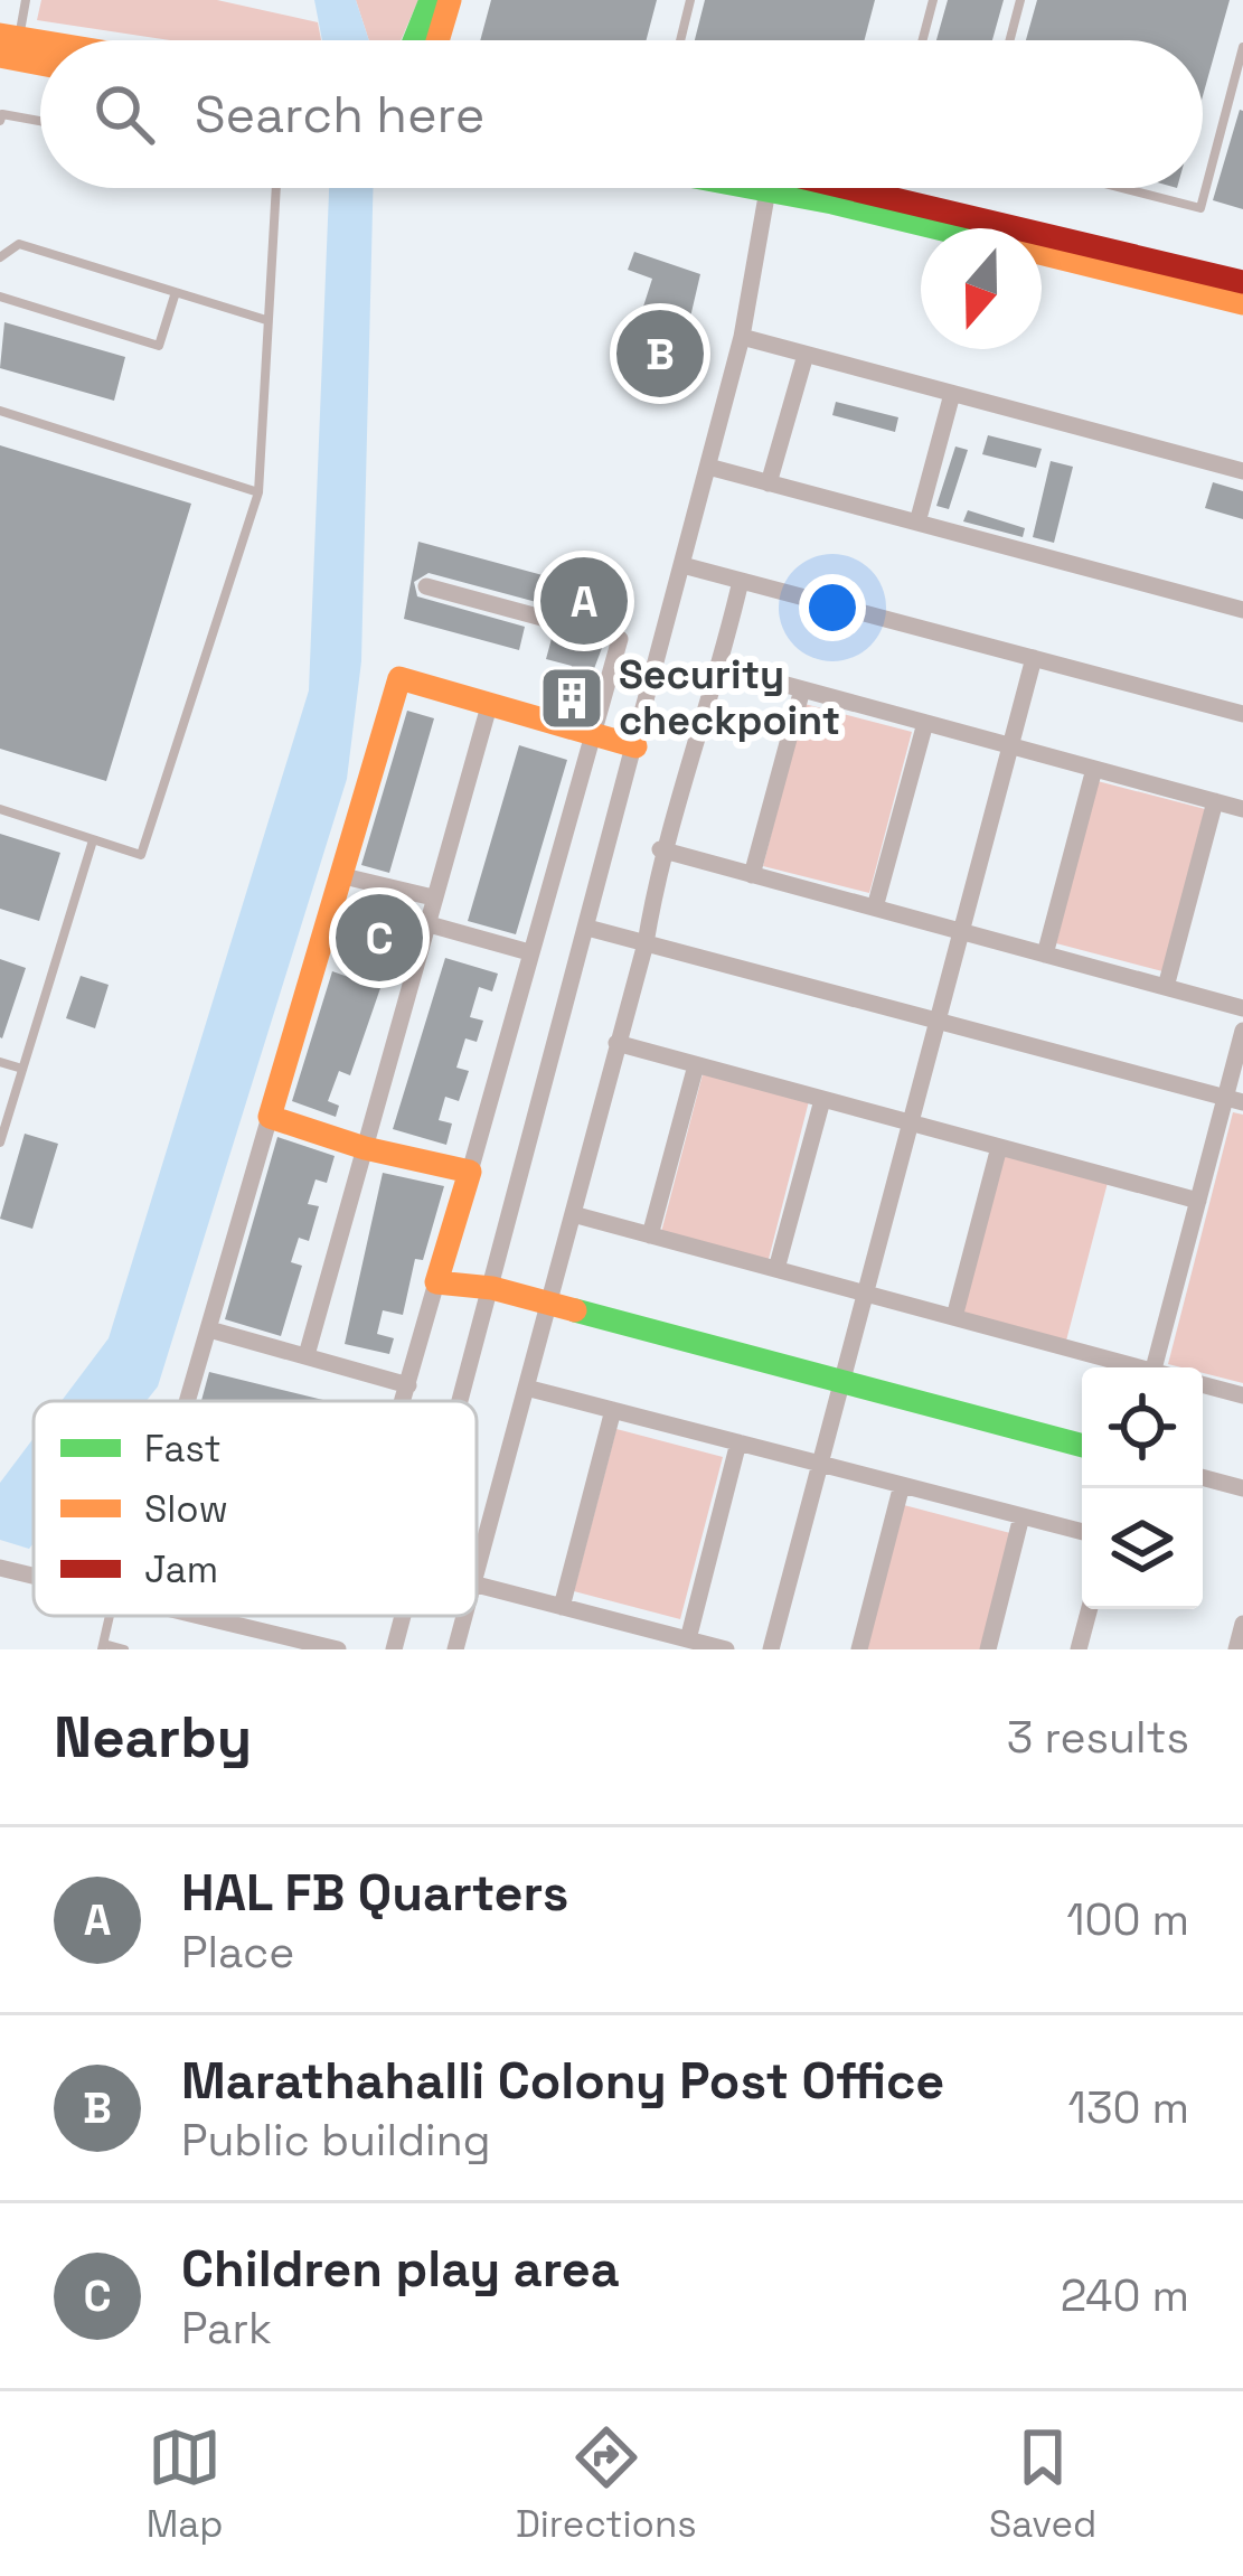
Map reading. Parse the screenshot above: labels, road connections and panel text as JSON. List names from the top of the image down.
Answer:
{
  "places": {
    "building": ["Security checkpoint"]
  },
  "legend": ["Fast", "Slow", "Jam"],
  "north": "bottom",
  "page": {
    "search": "Search here",
    "pins": ["B", "A", "C"],
    "heading": ["Nearby", "3 results"],
    "list": [
      {
        "mark": "A",
        "name": "HAL FB Quarters",
        "note": "Place",
        "value": "100 m"
      },
      {
        "mark": "B",
        "name": "Marathahalli Colony Post Office",
        "note": "Public building",
        "value": "130 m"
      },
      {
        "mark": "C",
        "name": "Children play area",
        "note": "Park",
        "value": "240 m"
      }
    ],
    "nav": ["Map", "Directions", "Saved"]
  }
}
